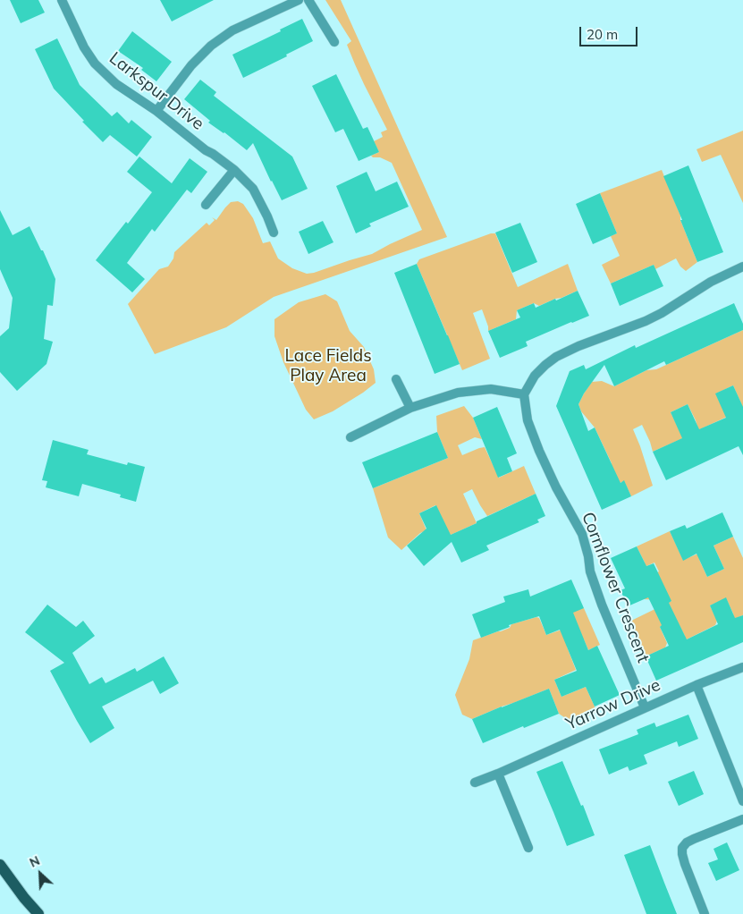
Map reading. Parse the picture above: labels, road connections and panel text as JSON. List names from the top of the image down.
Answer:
{
  "streets": {
    "street": ["Larkspur Drive", "Cornflower Crescent", "Yarrow Drive"]
  },
  "crossings": [
    ["Cornflower Crescent", "Yarrow Drive"]
  ],
  "parks": ["Lace Fields Play Area"],
  "scale_bar": "20 m",
  "north": "top left"
}
